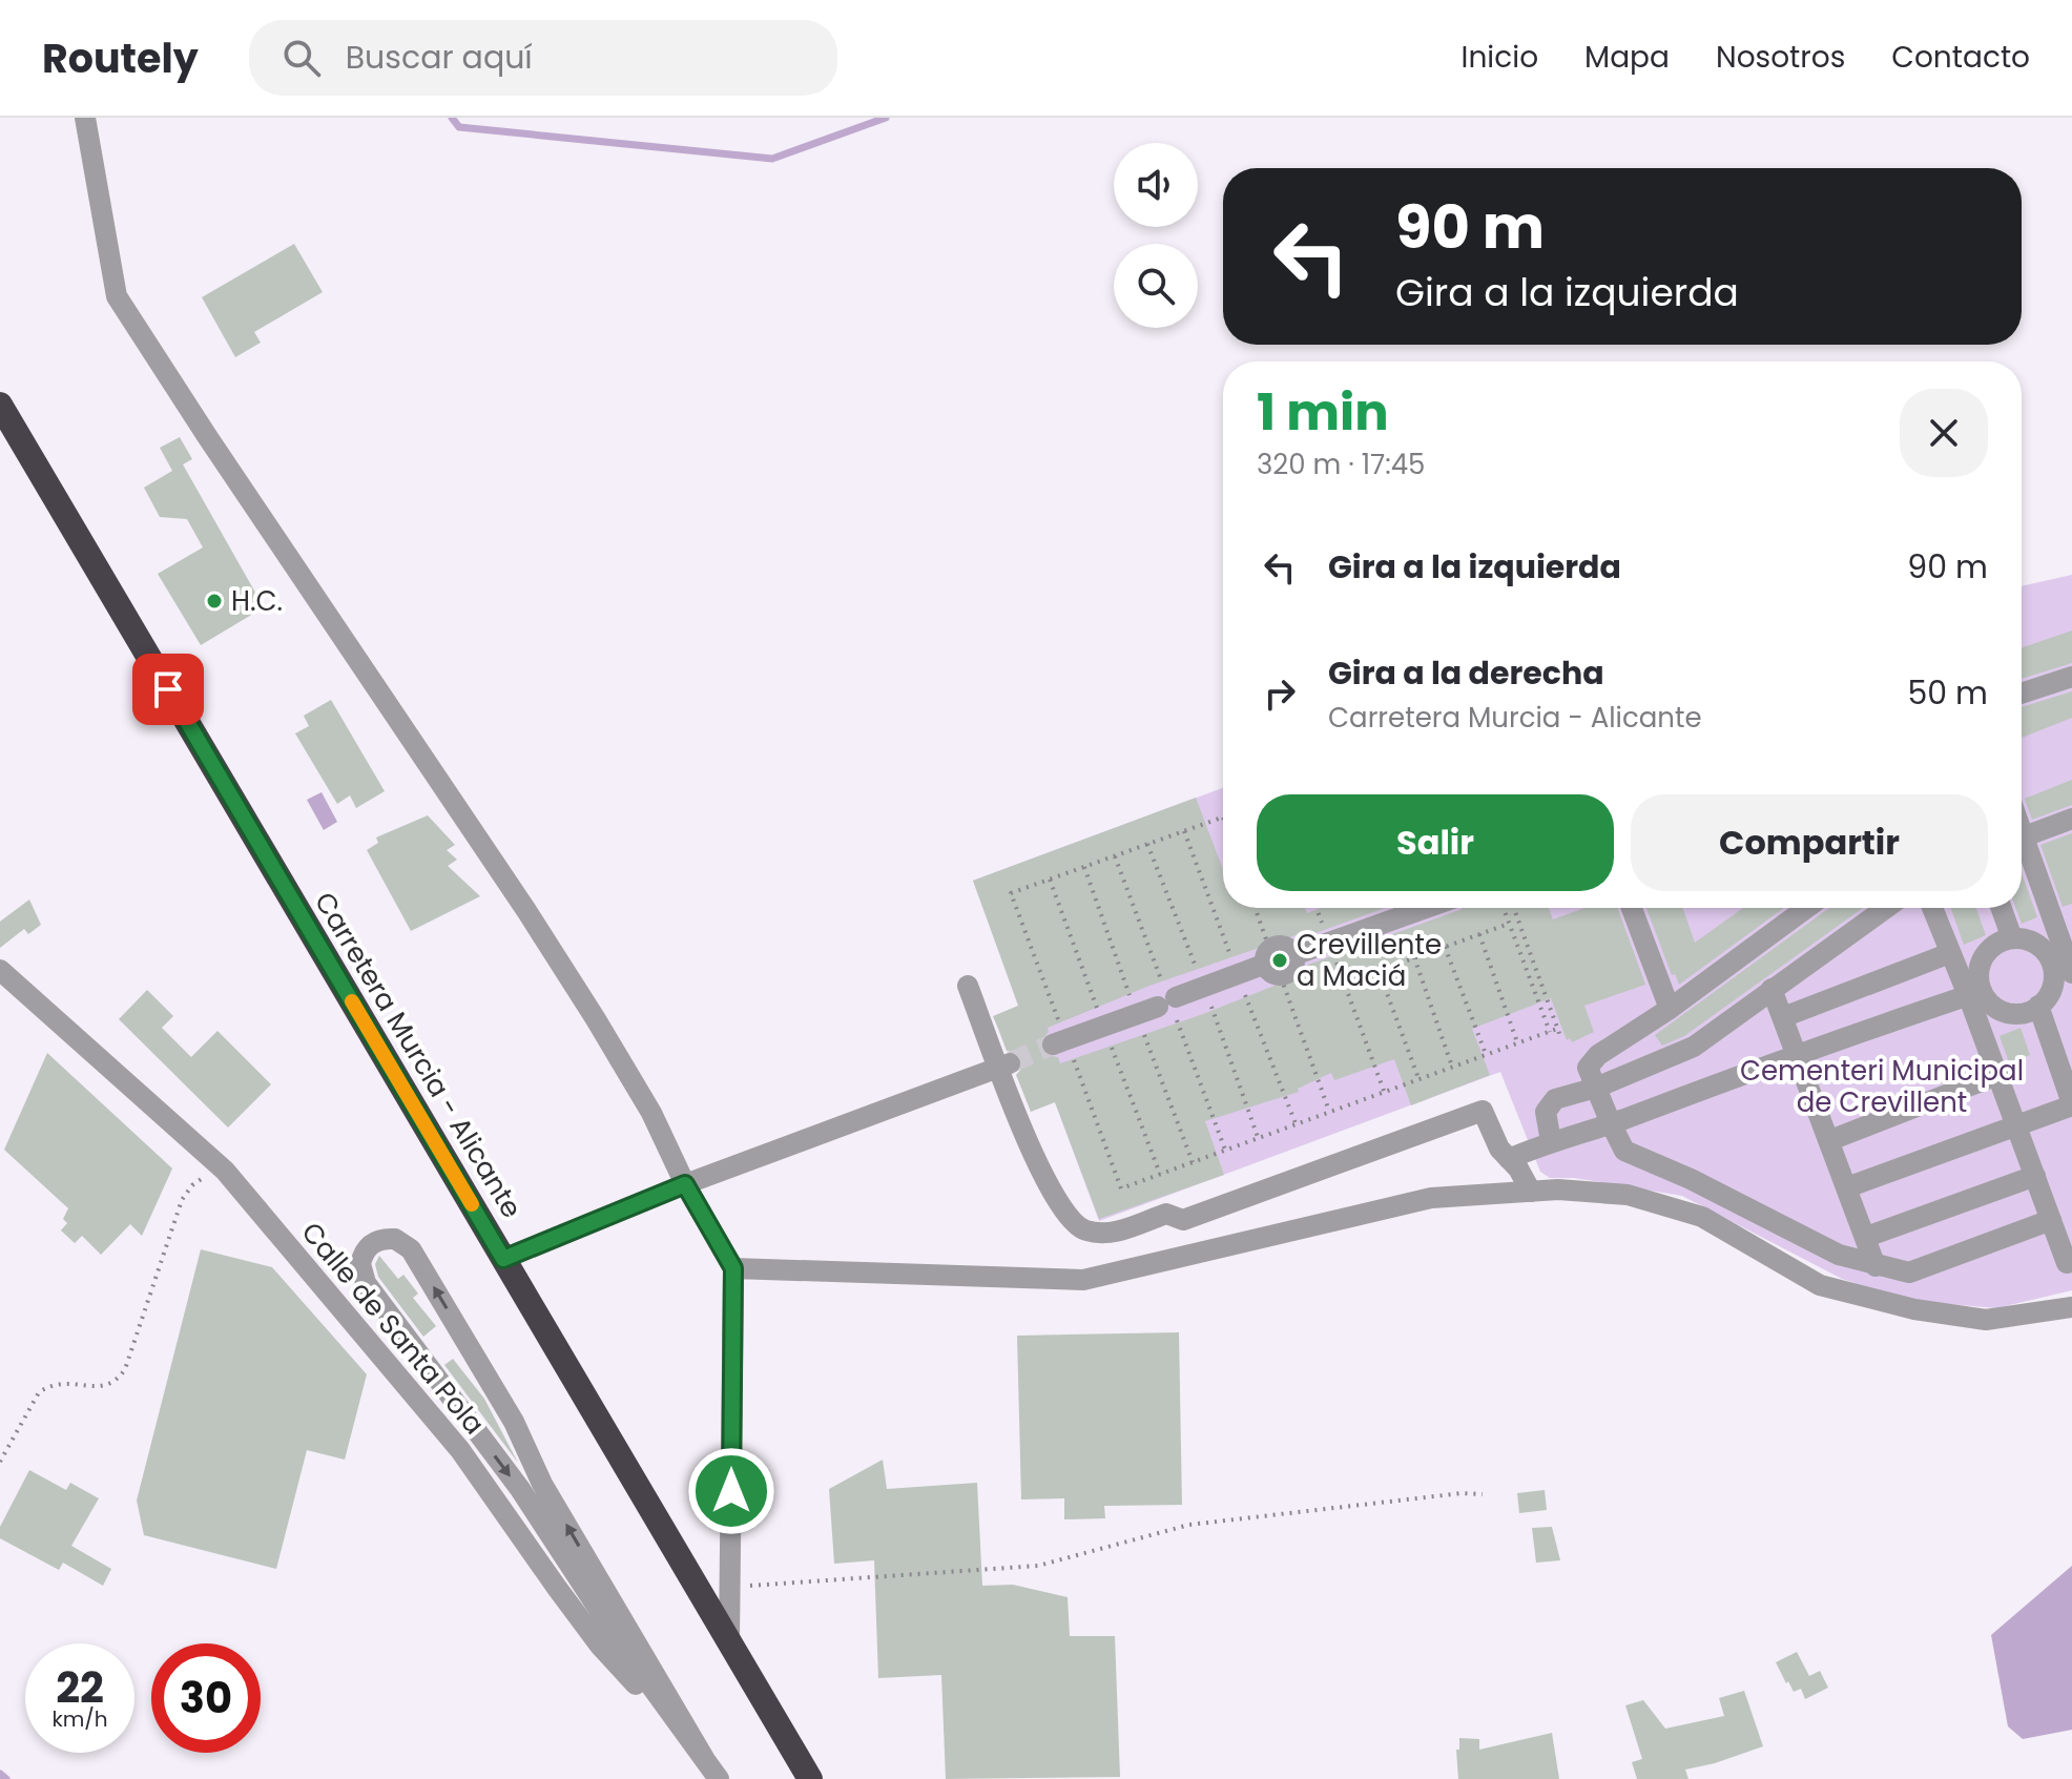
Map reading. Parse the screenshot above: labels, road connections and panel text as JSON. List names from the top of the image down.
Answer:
{
  "streets": {
    "highway": ["Carretera Murcia - Alicante"],
    "street": ["Calle de Santa Pola"]
  },
  "parks": ["Cementeri Municipal de Crevillent"],
  "places": ["H.C.", "Crevillente a Maciá"],
  "page": {
    "header": "Routely",
    "search": "Buscar aquí",
    "nav": [
      "Inicio",
      "Mapa",
      "Nosotros",
      "Contacto"
    ],
    "turn": ["90 m", "Gira a la izquierda"],
    "heading": ["1 min", "320 m · 17:45"],
    "list": [
      {
        "name": "Gira a la izquierda",
        "value": "90 m"
      },
      {
        "name": "Gira a la derecha",
        "note": "Carretera Murcia - Alicante",
        "value": "50 m"
      }
    ],
    "buttons": ["Salir", "Compartir"],
    "speed": "22 km/h",
    "limit": "30"
  }
}
